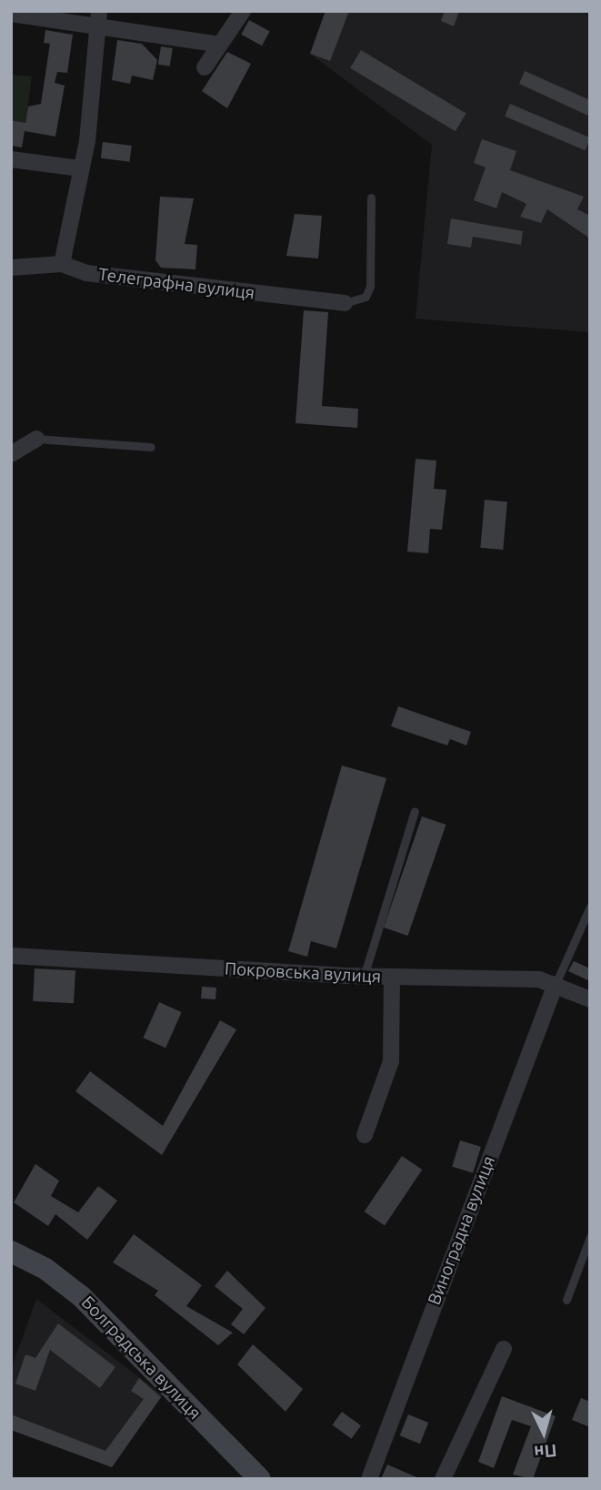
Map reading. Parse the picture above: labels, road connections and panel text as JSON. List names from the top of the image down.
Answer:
{
  "streets": {
    "main road": ["Болградська вулиця"],
    "street": ["Телеграфна вулиця", "Покровська вулиця", "Виноградна вулиця"]
  },
  "crossings": [
    ["Покровська вулиця", "Виноградна вулиця"]
  ],
  "north": "bottom"
}
